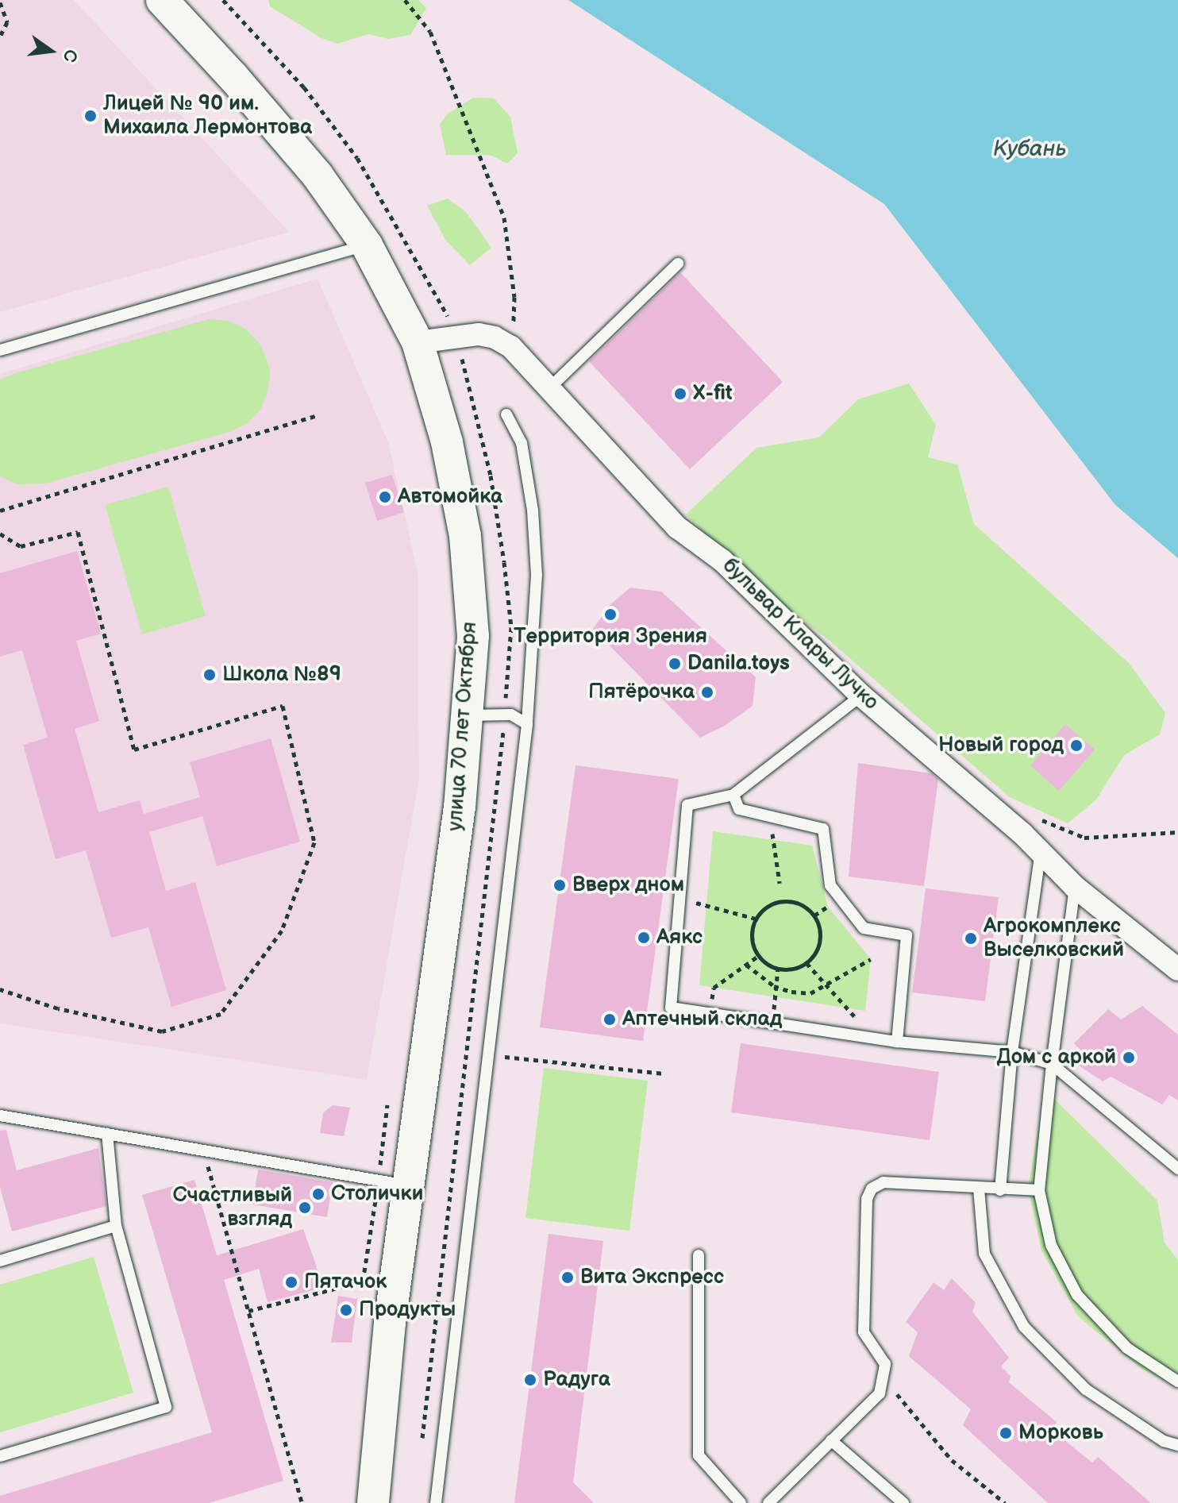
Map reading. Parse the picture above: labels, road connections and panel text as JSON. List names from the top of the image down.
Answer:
{
  "streets": {
    "main road": ["улица 70 лет Октября"],
    "street": ["бульвар Клары Лучко"]
  },
  "crossings": [
    ["бульвар Клары Лучко", "улица 70 лет Октября"]
  ],
  "water": ["Кубань"],
  "places": [
    "Лицей № 90 им. Михаила Лермонтова",
    "X-fit",
    "Автомойка",
    "Территория Зрения",
    "Danila.toys",
    "Школа №89",
    "Пятёрочка",
    "Новый город",
    "Вверх дном",
    "Аякс",
    "Агрокомплекс Выселковский",
    "Аптечный склад",
    "Дом с аркой",
    "Столички",
    "Счастливый взгляд",
    "Вита Экспресс",
    "Пятачок",
    "Продукты",
    "Радуга",
    "Морковь"
  ],
  "north": "right"
}
